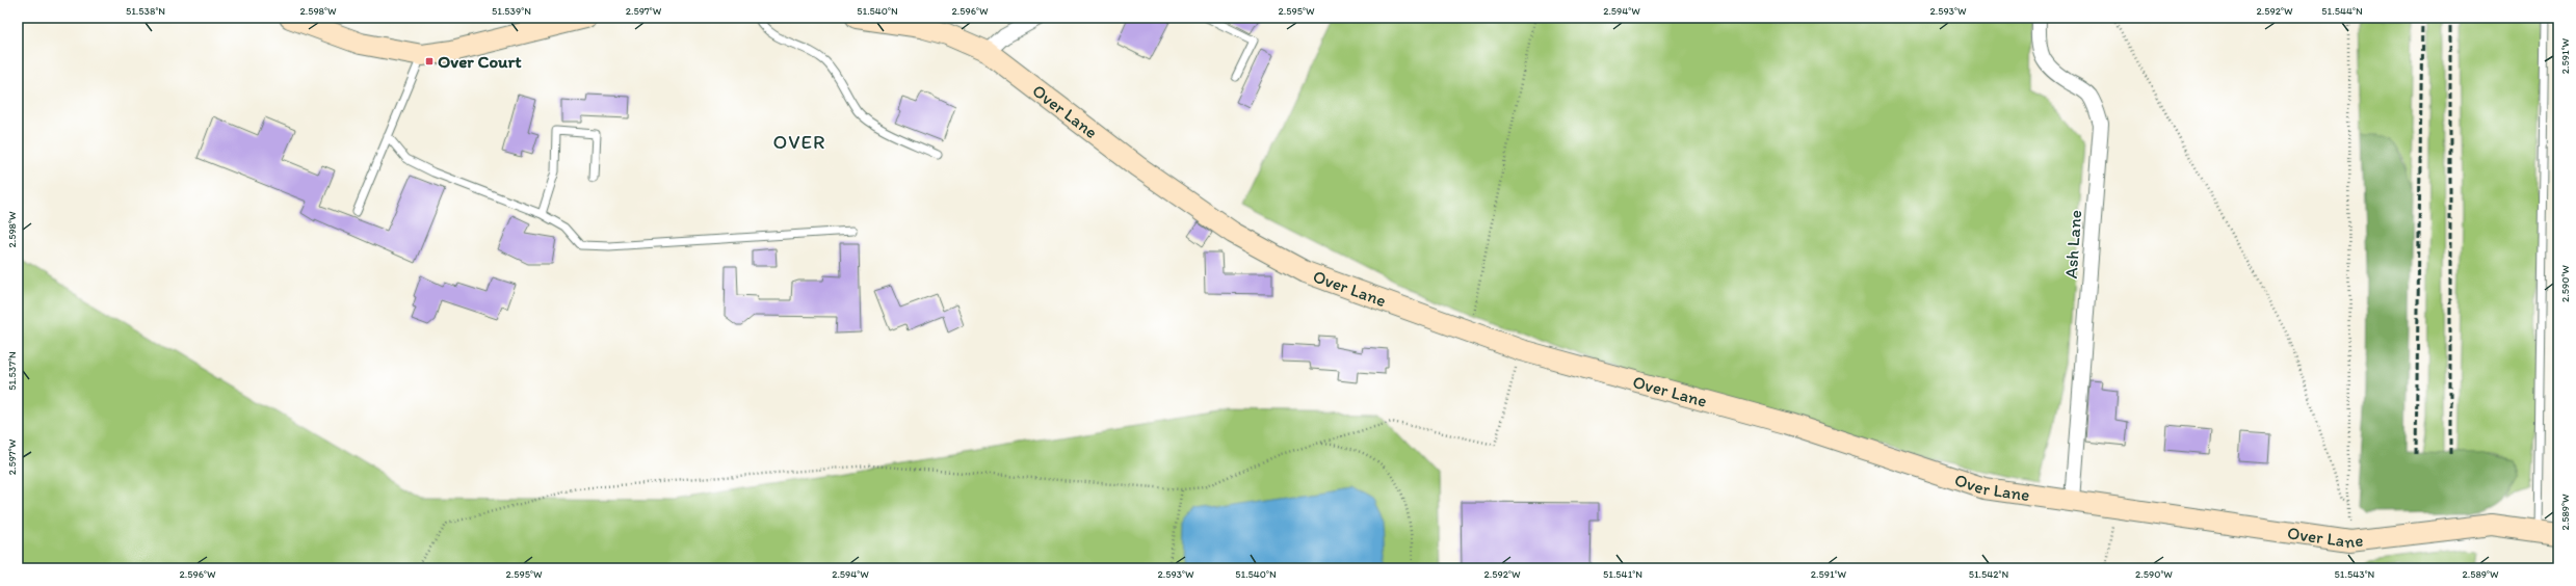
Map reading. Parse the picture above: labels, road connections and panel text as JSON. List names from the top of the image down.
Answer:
{
  "streets": {
    "street": ["Over Lane", "Ash Lane"]
  },
  "crossings": [
    ["Over Lane", "Ash Lane"]
  ],
  "districts": ["OVER"],
  "places": {
    "transit": ["Over Court"]
  },
  "coordinates": [
    "51.538°N",
    "2.598°W",
    "51.539°N",
    "2.597°W",
    "51.540°N",
    "2.596°W",
    "2.595°W",
    "2.594°W",
    "2.593°W",
    "2.592°W",
    "51.544°N",
    "2.591°W",
    "2.590°W",
    "51.537°N",
    "2.589°W",
    "51.541°N",
    "51.542°N",
    "51.543°N"
  ]
}
